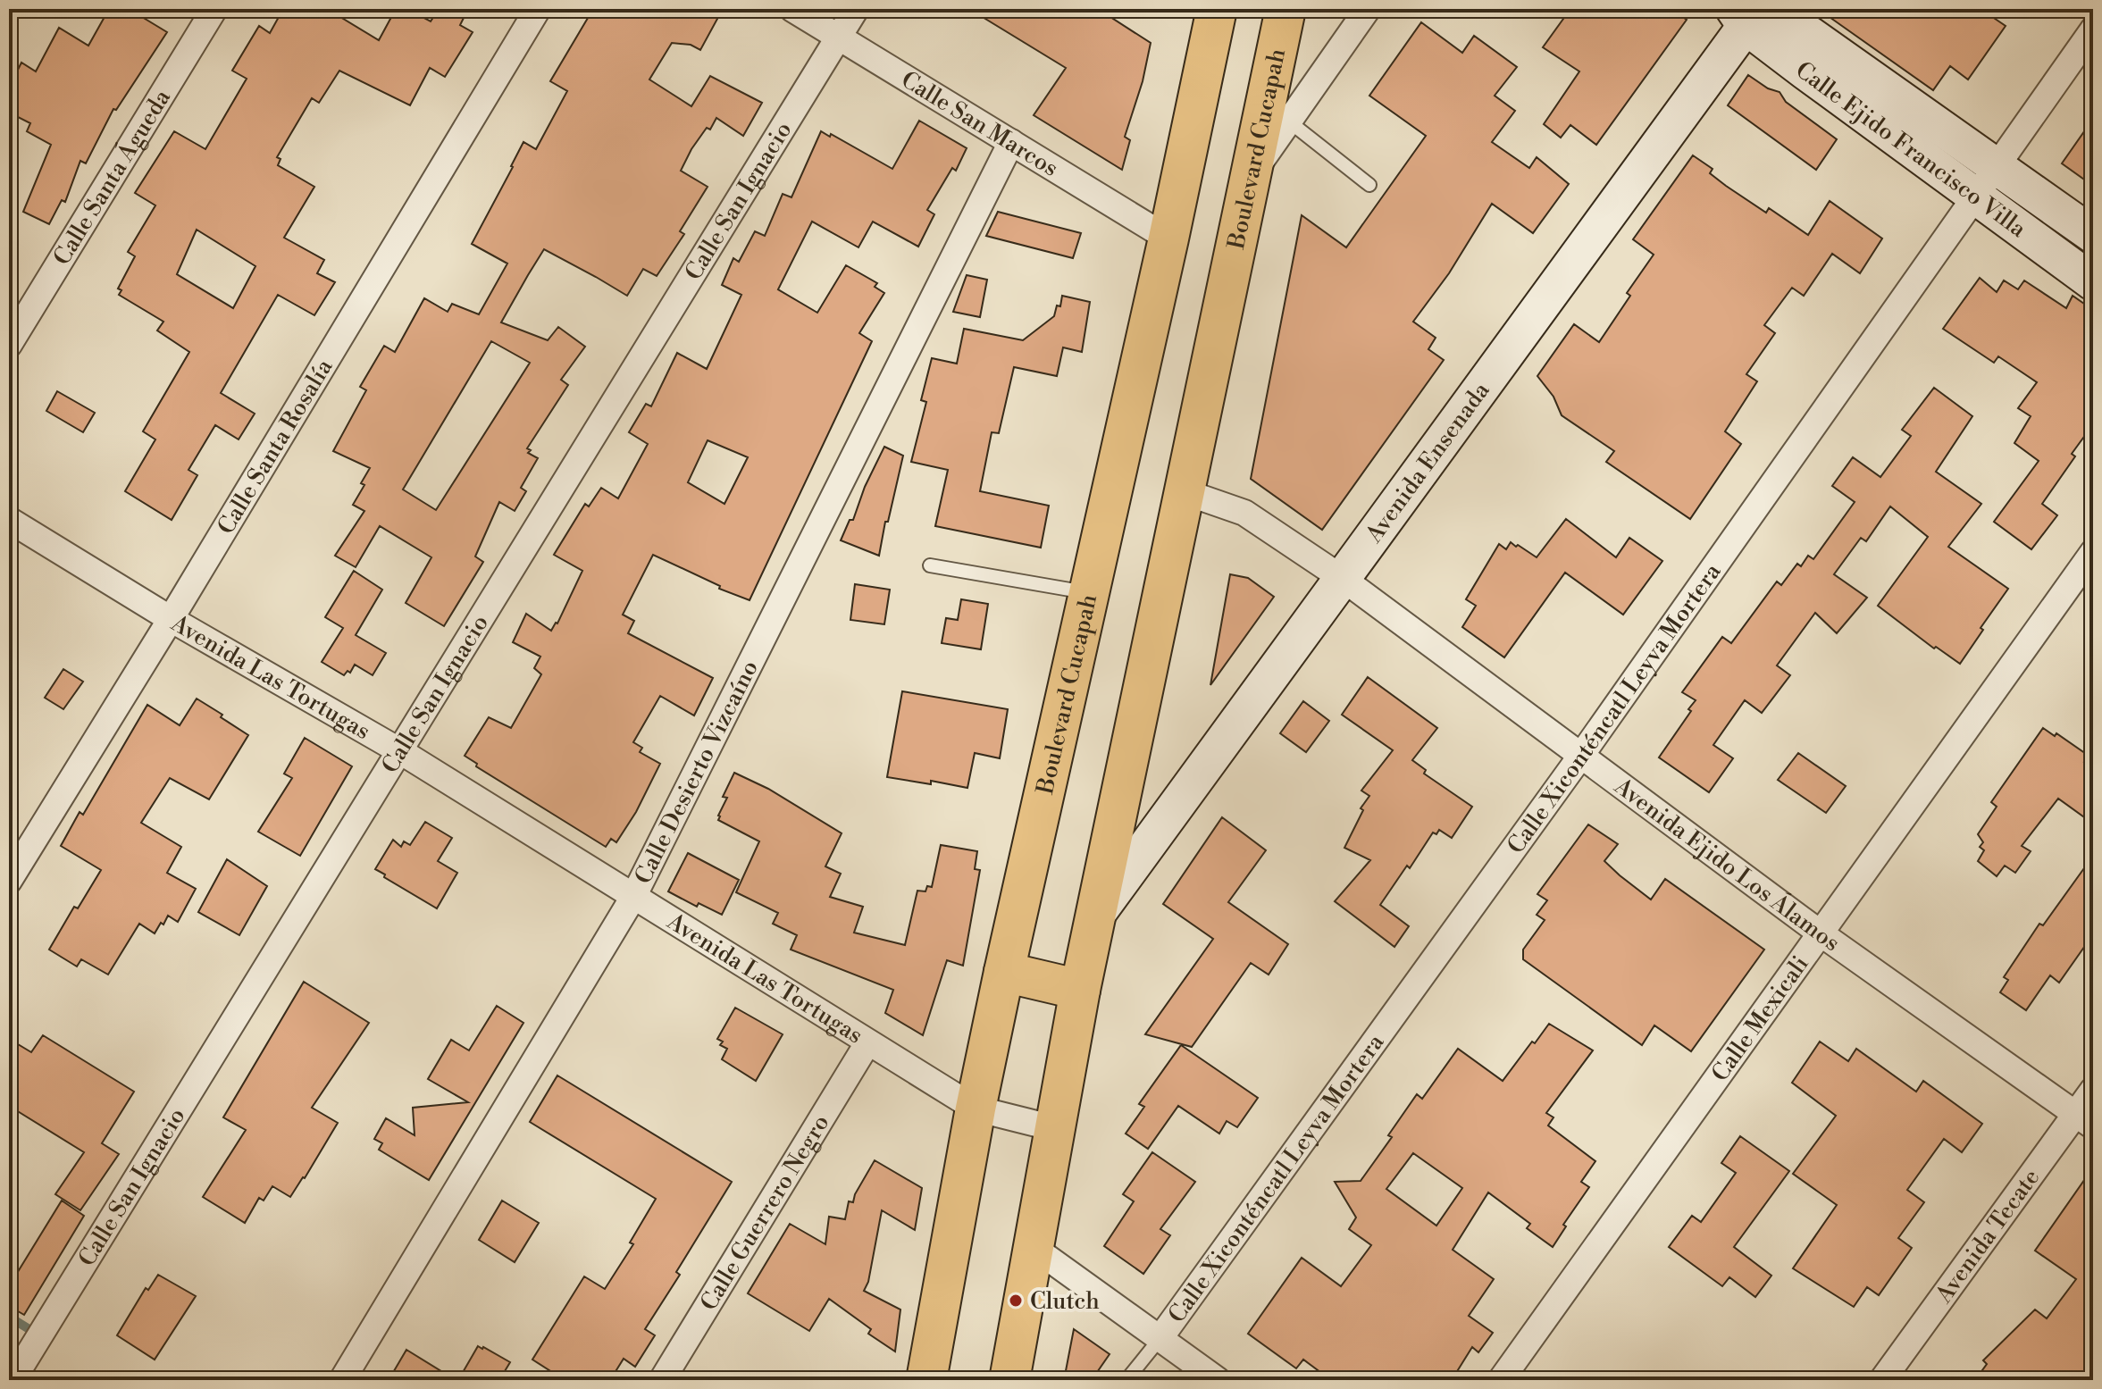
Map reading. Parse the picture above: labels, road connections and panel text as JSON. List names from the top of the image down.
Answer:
{
  "streets": {
    "main road": ["Boulevard Cucapah"],
    "street": [
      "Calle San Marcos",
      "Calle Ejido Francisco Villa",
      "Calle Santa Águeda",
      "Calle San Ignacio",
      "Calle Santa Rosalía",
      "Avenida Ensenada",
      "Avenida Las Tortugas",
      "Calle Xiconténcatl Leyva Mortera",
      "Calle Desierto Vizcaíno",
      "Avenida Ejido Los Álamos",
      "Calle Mexicali",
      "Calle Guerrero Negro",
      "Avenida Tecate"
    ]
  },
  "crossings": [
    ["Calle San Marcos", "Boulevard Cucapah"],
    ["Calle San Marcos", "Calle San Ignacio"],
    ["Calle San Marcos", "Calle Desierto Vizcaíno"],
    ["Boulevard Cucapah", "Avenida Ensenada"],
    ["Boulevard Cucapah", "Avenida Las Tortugas"],
    ["Boulevard Cucapah", "Avenida Ejido Los Álamos"],
    ["Calle Ejido Francisco Villa", "Avenida Ensenada"],
    ["Calle Ejido Francisco Villa", "Calle Xiconténcatl Leyva Mortera"],
    ["Calle San Ignacio", "Avenida Las Tortugas"],
    ["Calle Santa Rosalía", "Avenida Las Tortugas"],
    ["Avenida Ensenada", "Avenida Ejido Los Álamos"],
    ["Avenida Las Tortugas", "Calle Desierto Vizcaíno"],
    ["Avenida Las Tortugas", "Calle Guerrero Negro"],
    ["Calle Xiconténcatl Leyva Mortera", "Avenida Ejido Los Álamos"],
    ["Avenida Ejido Los Álamos", "Calle Mexicali"],
    ["Avenida Ejido Los Álamos", "Avenida Tecate"]
  ],
  "places": ["Clutch"]
}
